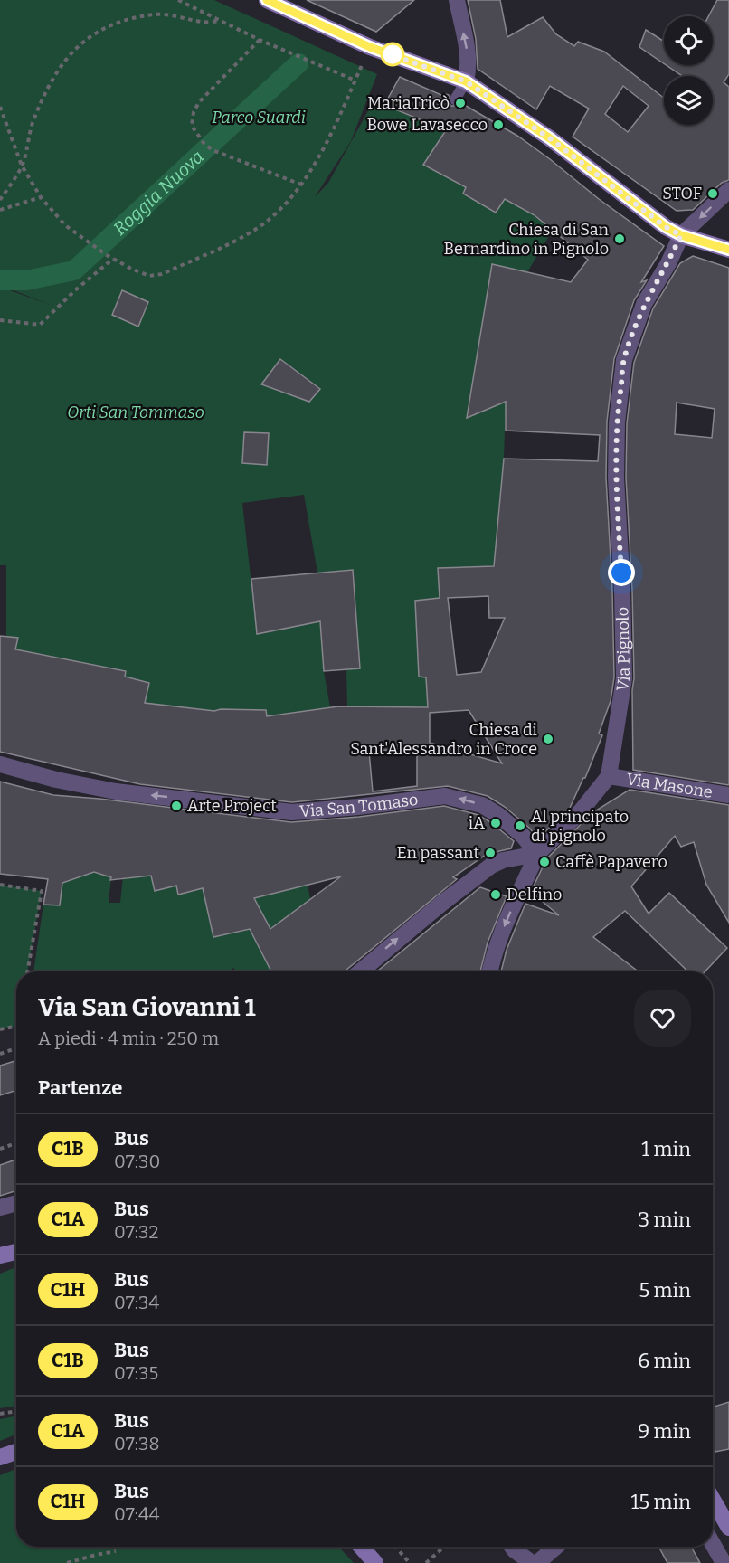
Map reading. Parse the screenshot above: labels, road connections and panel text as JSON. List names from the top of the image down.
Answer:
{
  "streets": {
    "street": ["Via Pignolo", "Via Masone", "Via San Tomaso"]
  },
  "crossings": [
    ["Via Pignolo", "Via Masone"],
    ["Via Pignolo", "Via San Tomaso"]
  ],
  "one_way": ["Via San Tomaso"],
  "water": ["Roggia Nuova"],
  "parks": ["Parco Suardi", "Orti San Tommaso"],
  "places": [
    "MariaTricò",
    "Bowe Lavasecco",
    "STOF",
    "Chiesa di San Bernardino in Pignolo",
    "Chiesa di Sant'Alessandro in Croce",
    "Arte Project",
    "iA",
    "Al principato di pignolo",
    "En passant",
    "Caffè Papavero",
    "Delfino"
  ],
  "lines": ["bus line C1B"],
  "page": {
    "heading": [
      ["Via San Giovanni 1", "A piedi · 4 min · 250 m"],
      "Partenze"
    ],
    "list": [
      {
        "mark": "C1B",
        "name": "Bus",
        "note": "07:30",
        "value": "1 min"
      },
      {
        "mark": "C1A",
        "name": "Bus",
        "note": "07:32",
        "value": "3 min"
      },
      {
        "mark": "C1H",
        "name": "Bus",
        "note": "07:34",
        "value": "5 min"
      },
      {
        "mark": "C1B",
        "name": "Bus",
        "note": "07:35",
        "value": "6 min"
      },
      {
        "mark": "C1A",
        "name": "Bus",
        "note": "07:38",
        "value": "9 min"
      },
      {
        "mark": "C1H",
        "name": "Bus",
        "note": "07:44",
        "value": "15 min"
      }
    ]
  }
}
